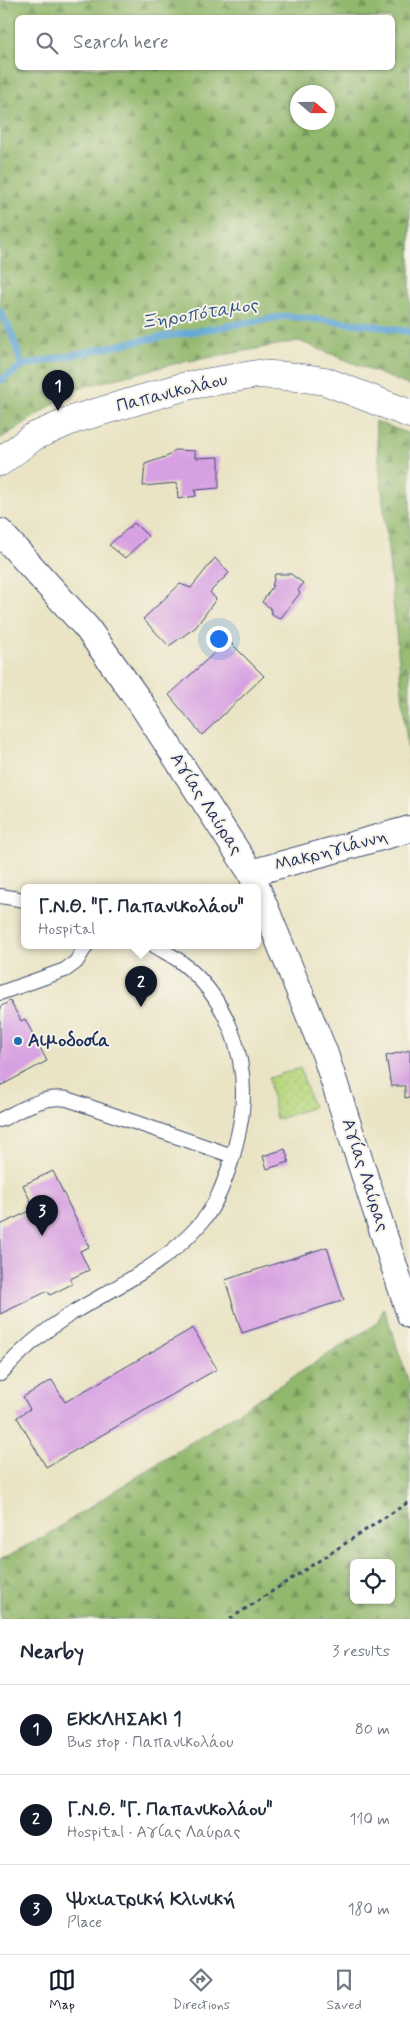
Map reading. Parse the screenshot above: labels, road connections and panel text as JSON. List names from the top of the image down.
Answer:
{
  "streets": {
    "main road": ["Παπανικολάου"],
    "street": ["Αγίας Λαύρας", "Μακρηγιάννη"]
  },
  "crossings": [
    ["Αγίας Λαύρας", "Μακρηγιάννη"]
  ],
  "water": ["Ξηροπόταμος"],
  "places": ["Αιμοδοσία"],
  "north": "right",
  "page": {
    "search": "Search here",
    "pins": ["1", "2", "3"],
    "popup": ["Γ.Ν.Θ. \"Γ. Παπανικολάου\"", "Hospital"],
    "heading": ["Nearby", "3 results"],
    "list": [
      {
        "mark": "1",
        "name": "ΕΚΚΛΗΣΑΚΙ 1",
        "note": "Bus stop · Παπανικολάου",
        "value": "80 m"
      },
      {
        "mark": "2",
        "name": "Γ.Ν.Θ. \"Γ. Παπανικολάου\"",
        "note": "Hospital · Αγίας Λαύρας",
        "value": "110 m"
      },
      {
        "mark": "3",
        "name": "Ψυχιατρική Κλινική",
        "note": "Place",
        "value": "180 m"
      }
    ],
    "nav": ["Map", "Directions", "Saved"]
  }
}
